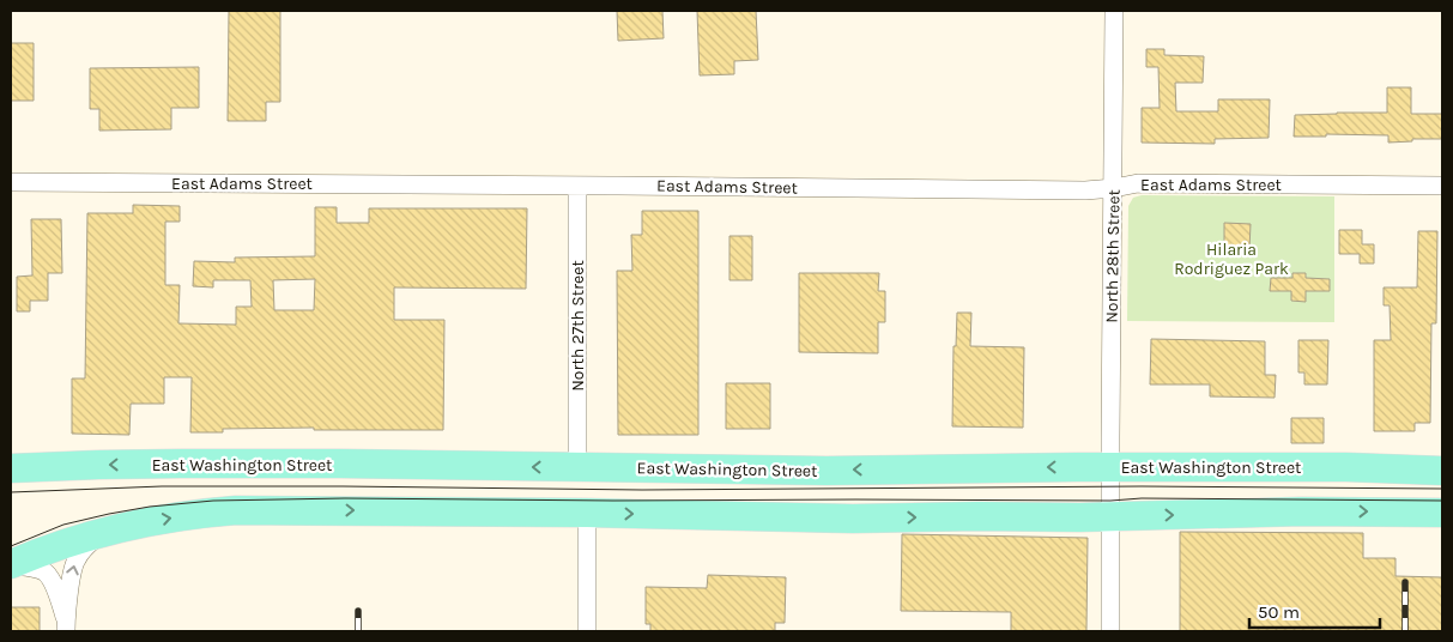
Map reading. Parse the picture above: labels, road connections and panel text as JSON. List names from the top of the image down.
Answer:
{
  "streets": {
    "main road": ["East Washington Street"],
    "street": ["East Adams Street", "North 28th Street", "North 27th Street"]
  },
  "crossings": [
    ["East Adams Street", "North 28th Street"],
    ["East Adams Street", "North 27th Street"],
    ["North 28th Street", "East Washington Street"],
    ["North 27th Street", "East Washington Street"]
  ],
  "parks": ["Hilaria Rodriguez Park"],
  "scale_bar": "50 m"
}
